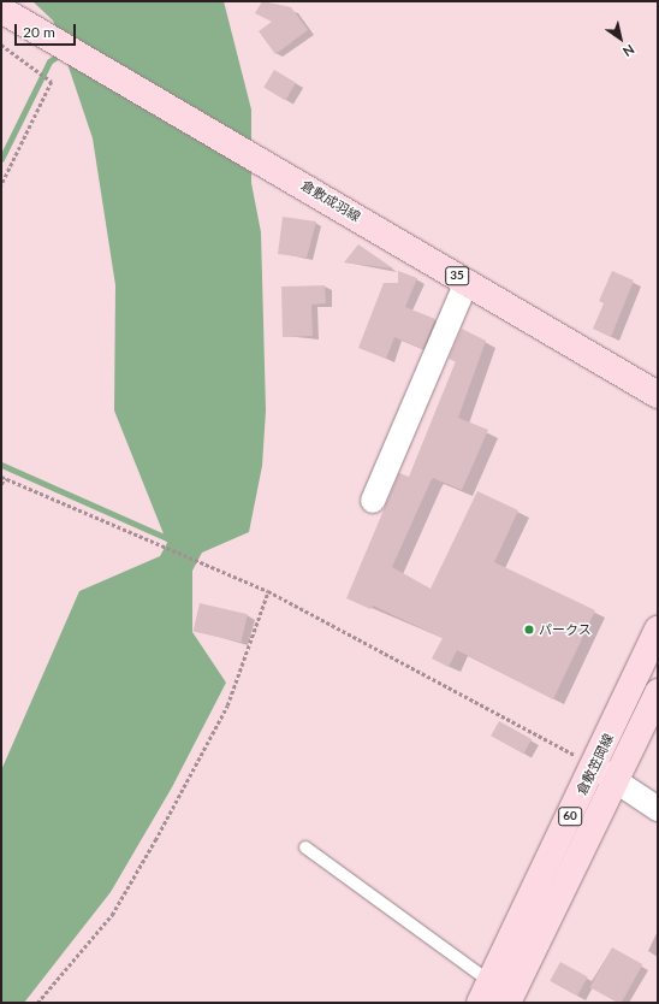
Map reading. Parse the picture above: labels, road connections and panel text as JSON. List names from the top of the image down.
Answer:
{
  "streets": {
    "main road": [
      "倉敷成羽線",
      "35",
      "倉敷笠岡線",
      "60"
    ]
  },
  "places": ["パークス"],
  "scale_bar": "20 m",
  "north": "bottom right"
}
